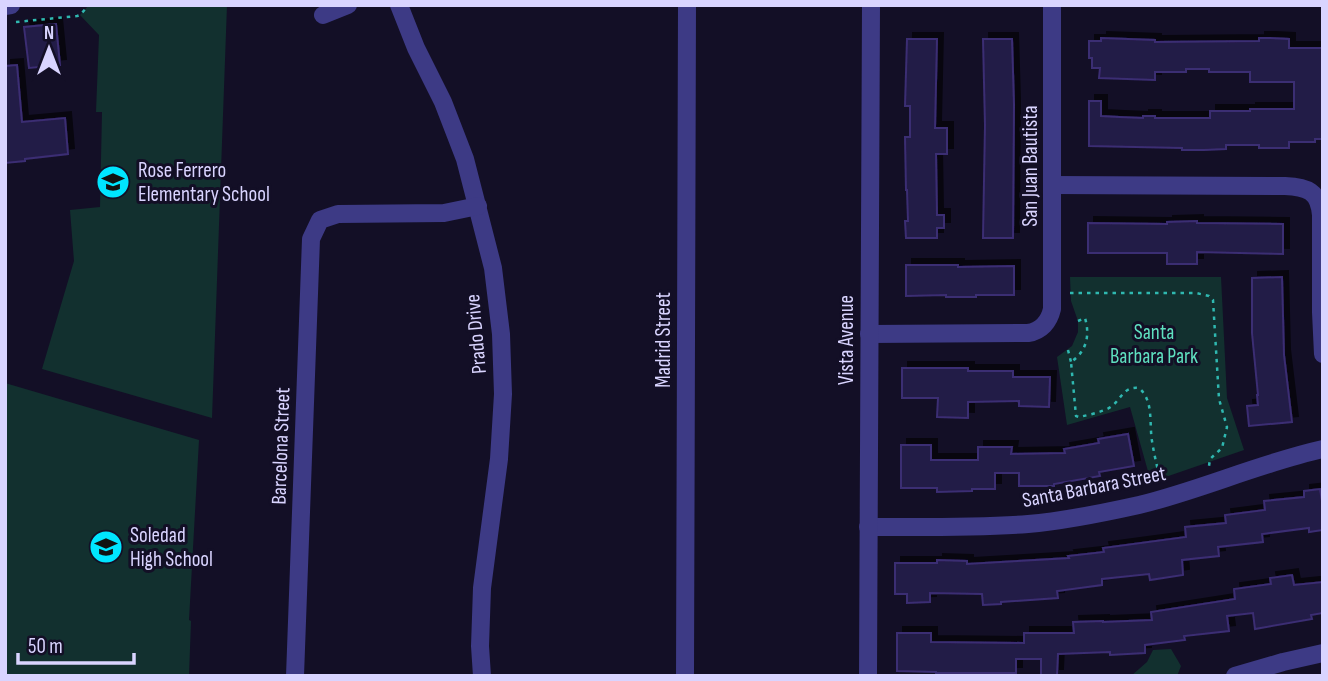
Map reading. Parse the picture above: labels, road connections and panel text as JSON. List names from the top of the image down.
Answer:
{
  "streets": {
    "street": [
      "San Juan Bautista",
      "Prado Drive",
      "Madrid Street",
      "Vista Avenue",
      "Barcelona Street",
      "Santa Barbara Street"
    ]
  },
  "crossings": [
    ["San Juan Bautista", "Vista Avenue"],
    ["Prado Drive", "Barcelona Street"],
    ["Vista Avenue", "Santa Barbara Street"]
  ],
  "parks": ["Santa Barbara Park"],
  "places": {
    "school or university": ["Rose Ferrero Elementary School", "Soledad High School"]
  },
  "scale_bar": "50 m",
  "north": "top"
}
